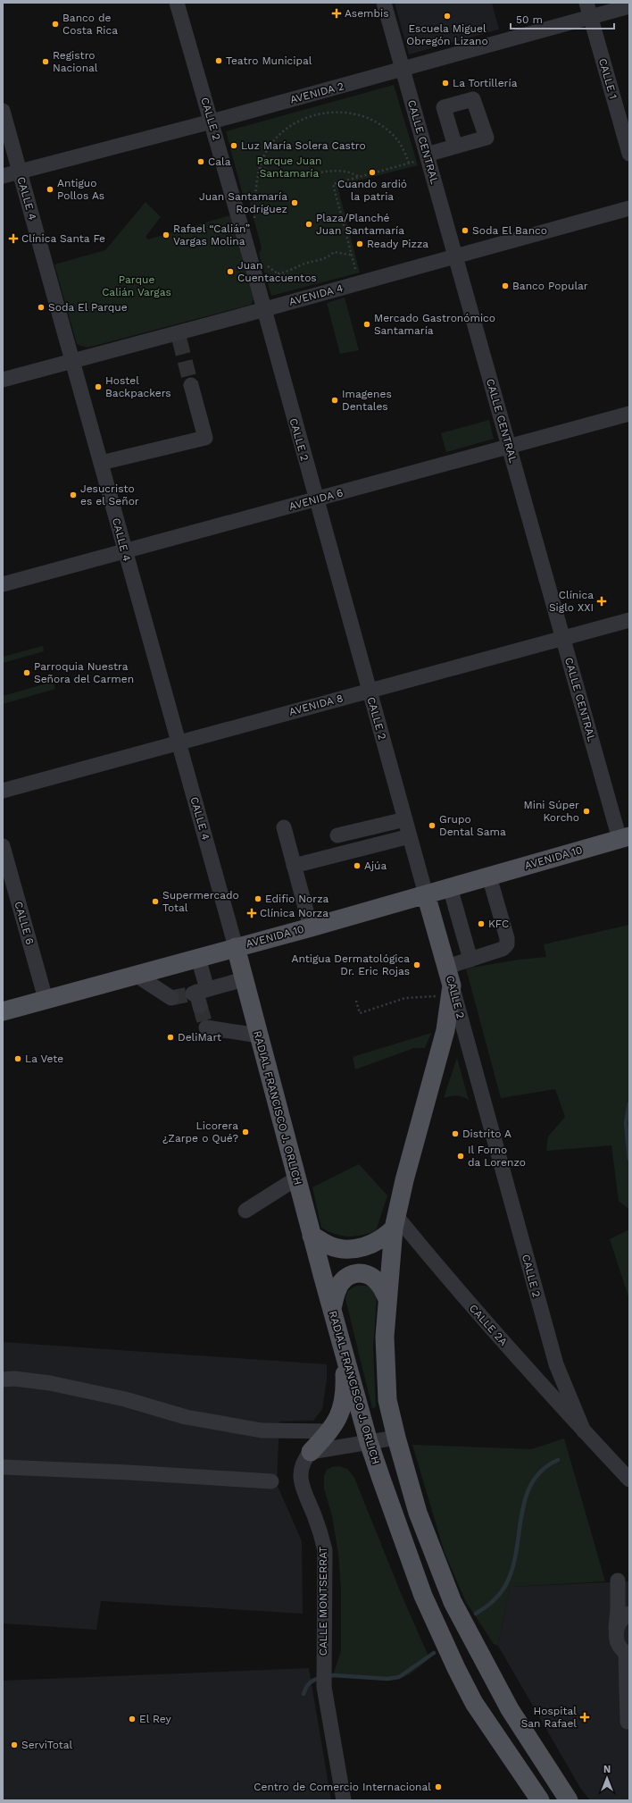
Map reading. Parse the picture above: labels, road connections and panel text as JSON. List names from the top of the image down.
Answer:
{
  "streets": {
    "main road": ["CALLE 2", "AVENIDA 10", "RADIAL FRANCISCO J. ORLICH"],
    "street": [
      "CALLE 1",
      "AVENIDA 2",
      "CALLE CENTRAL",
      "CALLE 4",
      "AVENIDA 4",
      "AVENIDA 6",
      "AVENIDA 8",
      "CALLE 6",
      "CALLE 2A",
      "CALLE MONTSERRAT"
    ]
  },
  "crossings": [
    ["CALLE 1", "AVENIDA 2"],
    ["AVENIDA 2", "CALLE 2"],
    ["AVENIDA 2", "CALLE CENTRAL"],
    ["AVENIDA 2", "CALLE 4"],
    ["CALLE 2", "AVENIDA 4"],
    ["CALLE 2", "AVENIDA 6"],
    ["CALLE 2", "AVENIDA 8"],
    ["CALLE 2", "AVENIDA 10"],
    ["CALLE 2", "CALLE 2A"],
    ["CALLE CENTRAL", "AVENIDA 4"],
    ["CALLE CENTRAL", "AVENIDA 6"],
    ["CALLE CENTRAL", "AVENIDA 8"],
    ["CALLE CENTRAL", "AVENIDA 10"],
    ["CALLE 4", "AVENIDA 4"],
    ["CALLE 4", "AVENIDA 6"],
    ["CALLE 4", "AVENIDA 8"],
    ["CALLE 4", "AVENIDA 10"],
    ["CALLE 4", "RADIAL FRANCISCO J. ORLICH"],
    ["AVENIDA 10", "CALLE 6"],
    ["AVENIDA 10", "RADIAL FRANCISCO J. ORLICH"]
  ],
  "parks": ["Parque Juan Santamaría", "Parque Calián Vargas"],
  "places": {
    "health": [
      "Asembis",
      "Clínica Santa Fe",
      "Clínica Siglo XXI",
      "Clínica Norza",
      "Hospital San Rafael"
    ],
    "other": [
      "Escuela Miguel Obregón Lizano",
      "Banco de Costa Rica",
      "Teatro Municipal",
      "Registro Nacional",
      "La Tortillería",
      "Luz María Solera Castro",
      "Cala",
      "Cuando ardió la patria",
      "Antiguo Pollos As",
      "Juan Santamaría Rodríguez",
      "Plaza/Planché Juan Santamaría",
      "Soda El Banco",
      "Rafael “Calián” Vargas Molina",
      "Ready Pizza",
      "Juan Cuentacuentos",
      "Banco Popular",
      "Soda El Parque",
      "Mercado Gastronómico Santamaría",
      "Hostel Backpackers",
      "Imagenes Dentales",
      "Jesucristo es el Señor",
      "Parroquia Nuestra Señora del Carmen",
      "Mini Súper Korcho",
      "Grupo Dental Sama",
      "Ajúa",
      "Edifio Norza",
      "Supermercado Total",
      "KFC",
      "Antigua Dermatológica Dr. Eric Rojas",
      "DeliMart",
      "La Vete",
      "Licorera ¿Zarpe o Qué?",
      "Distrito A",
      "Il Forno da Lorenzo",
      "El Rey",
      "ServiTotal",
      "Centro de Comercio Internacional"
    ]
  },
  "scale_bar": "50 m",
  "north": "top"
}
